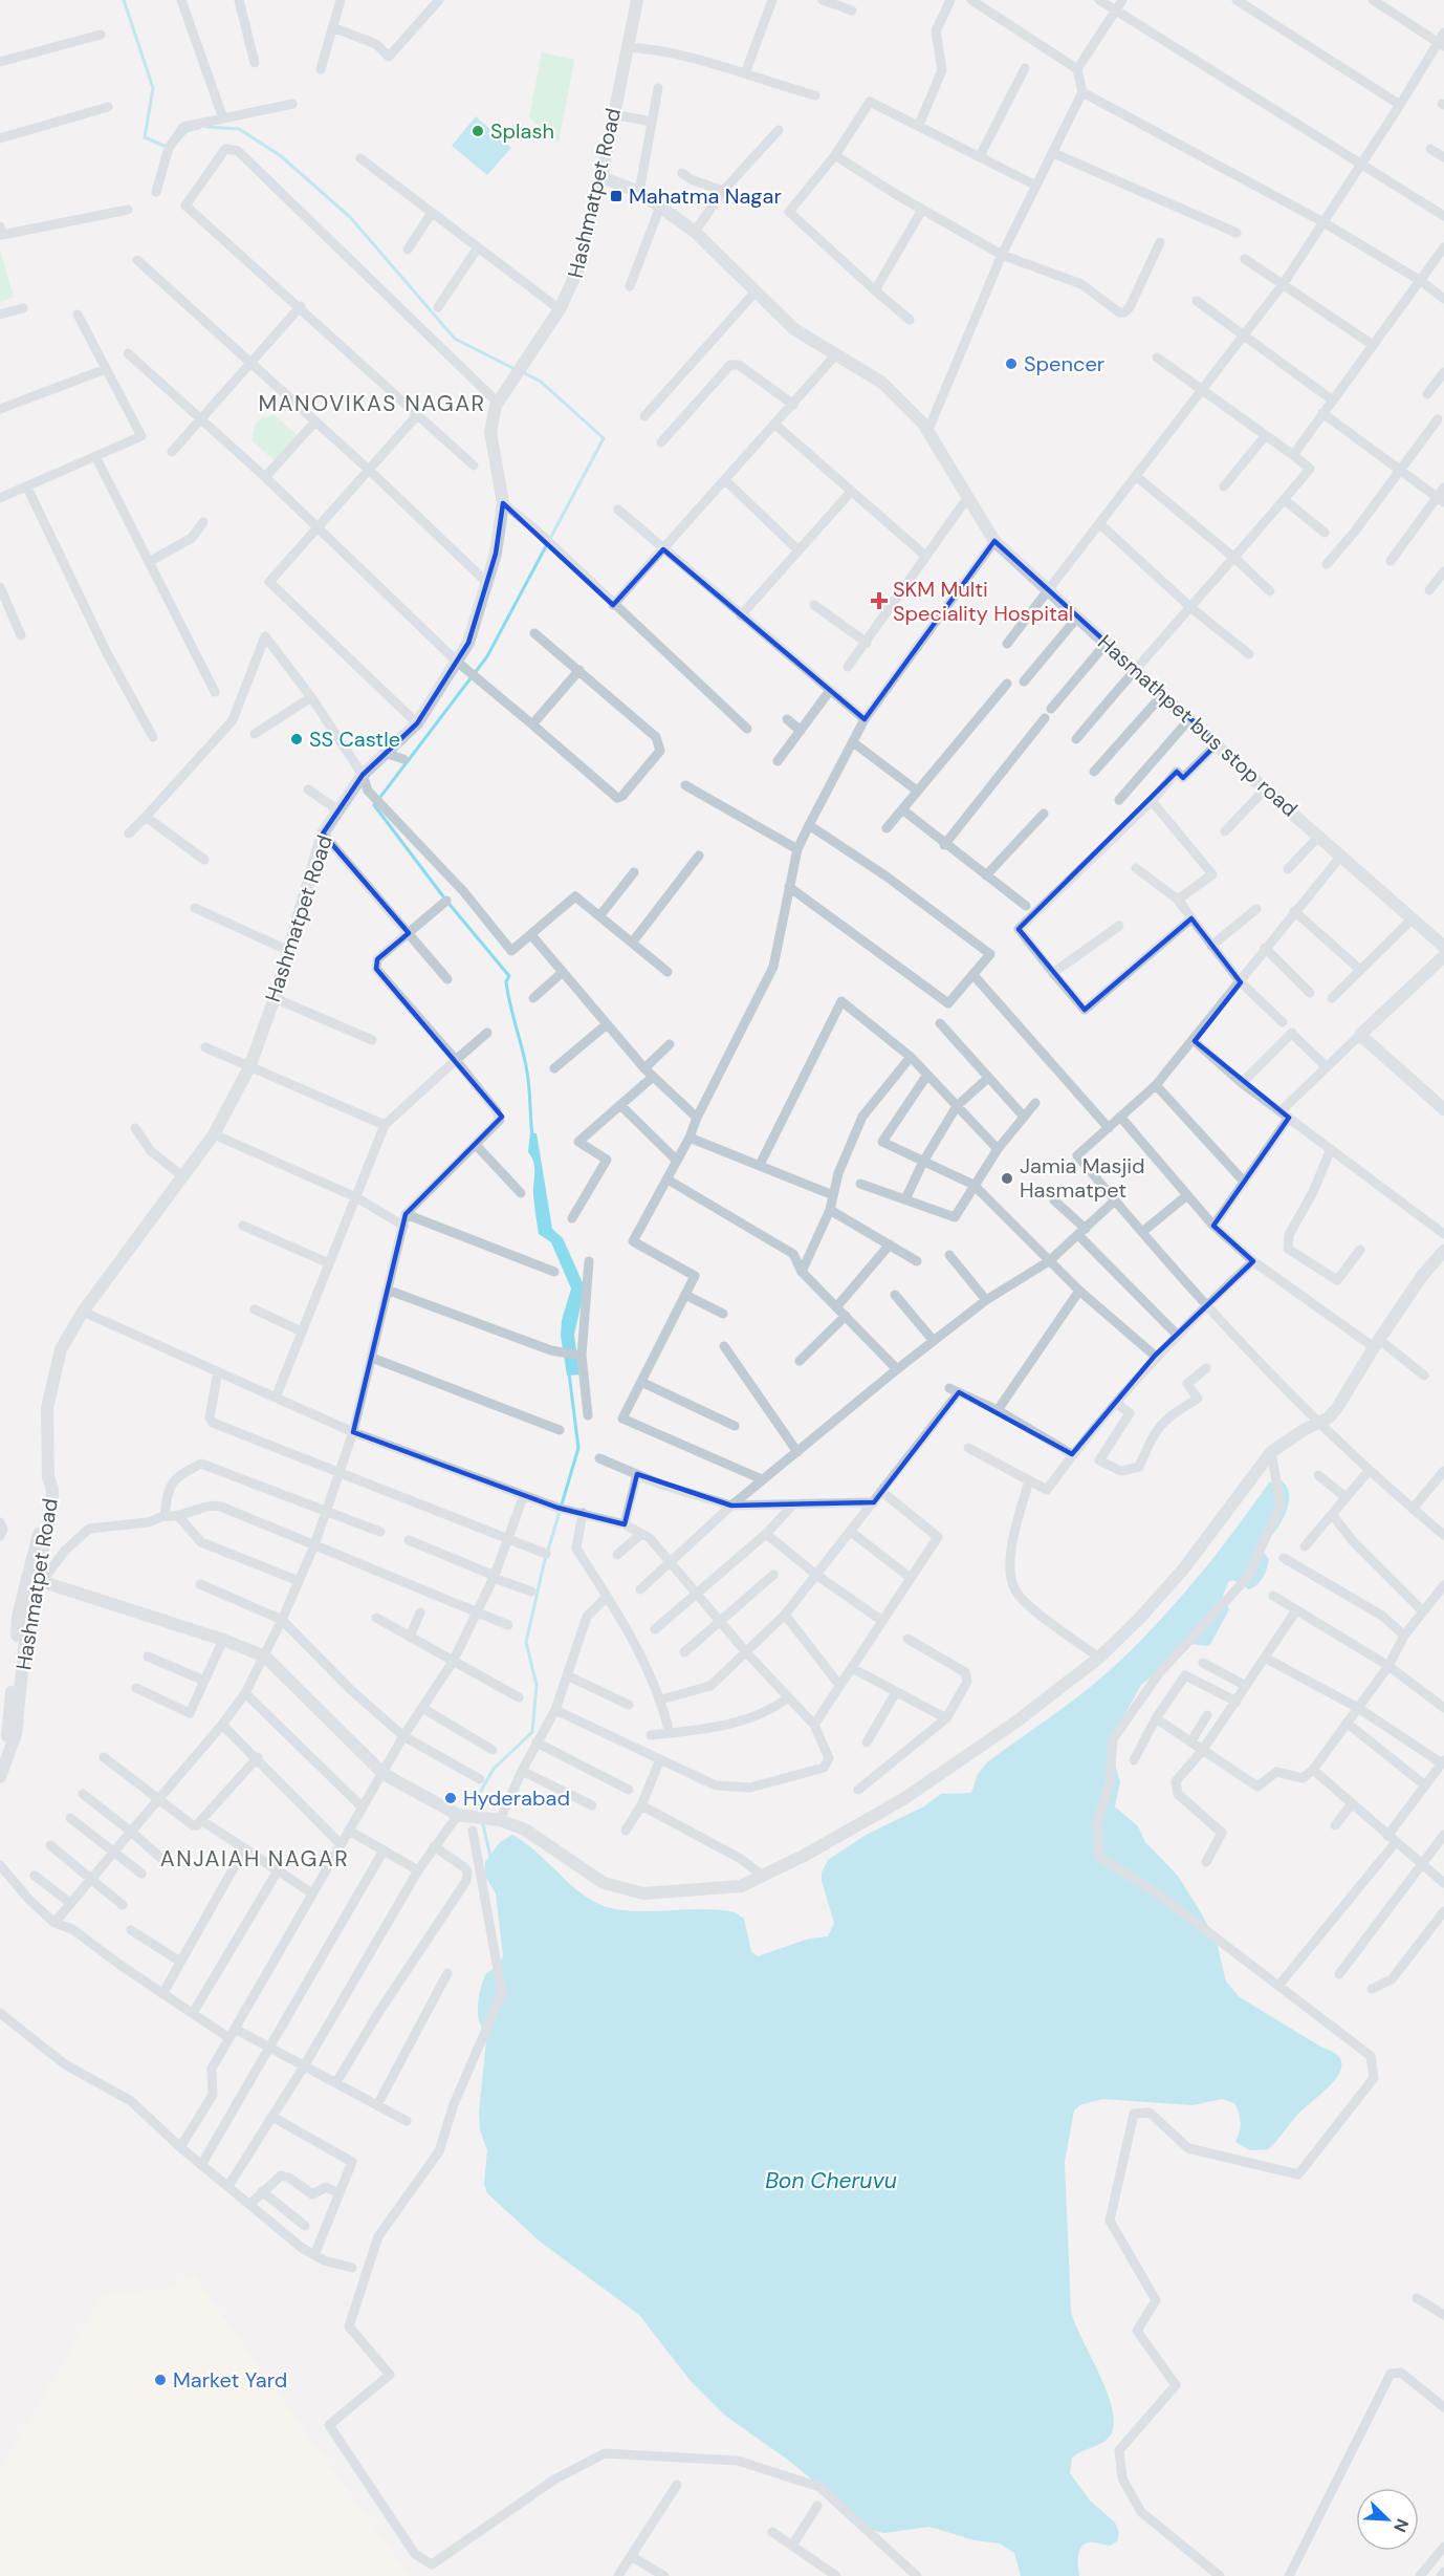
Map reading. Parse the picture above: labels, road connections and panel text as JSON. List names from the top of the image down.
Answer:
{
  "streets": {
    "street": ["Hashmatpet Road", "Hasmathpet bus stop road"]
  },
  "crossings": [
    ["Hashmatpet Road", "Hasmathpet bus stop road"]
  ],
  "districts": ["MANOVIKAS NAGAR", "ANJAIAH NAGAR"],
  "water": ["Bon Cheruvu"],
  "places": {
    "other": [
      "Splash",
      "Spencer",
      "SS Castle",
      "Jamia Masjid Hasmatpet",
      "Hyderabad",
      "Market Yard"
    ],
    "transit": ["Mahatma Nagar"],
    "health": ["SKM Multi Speciality Hospital"]
  },
  "north": "bottom right"
}
